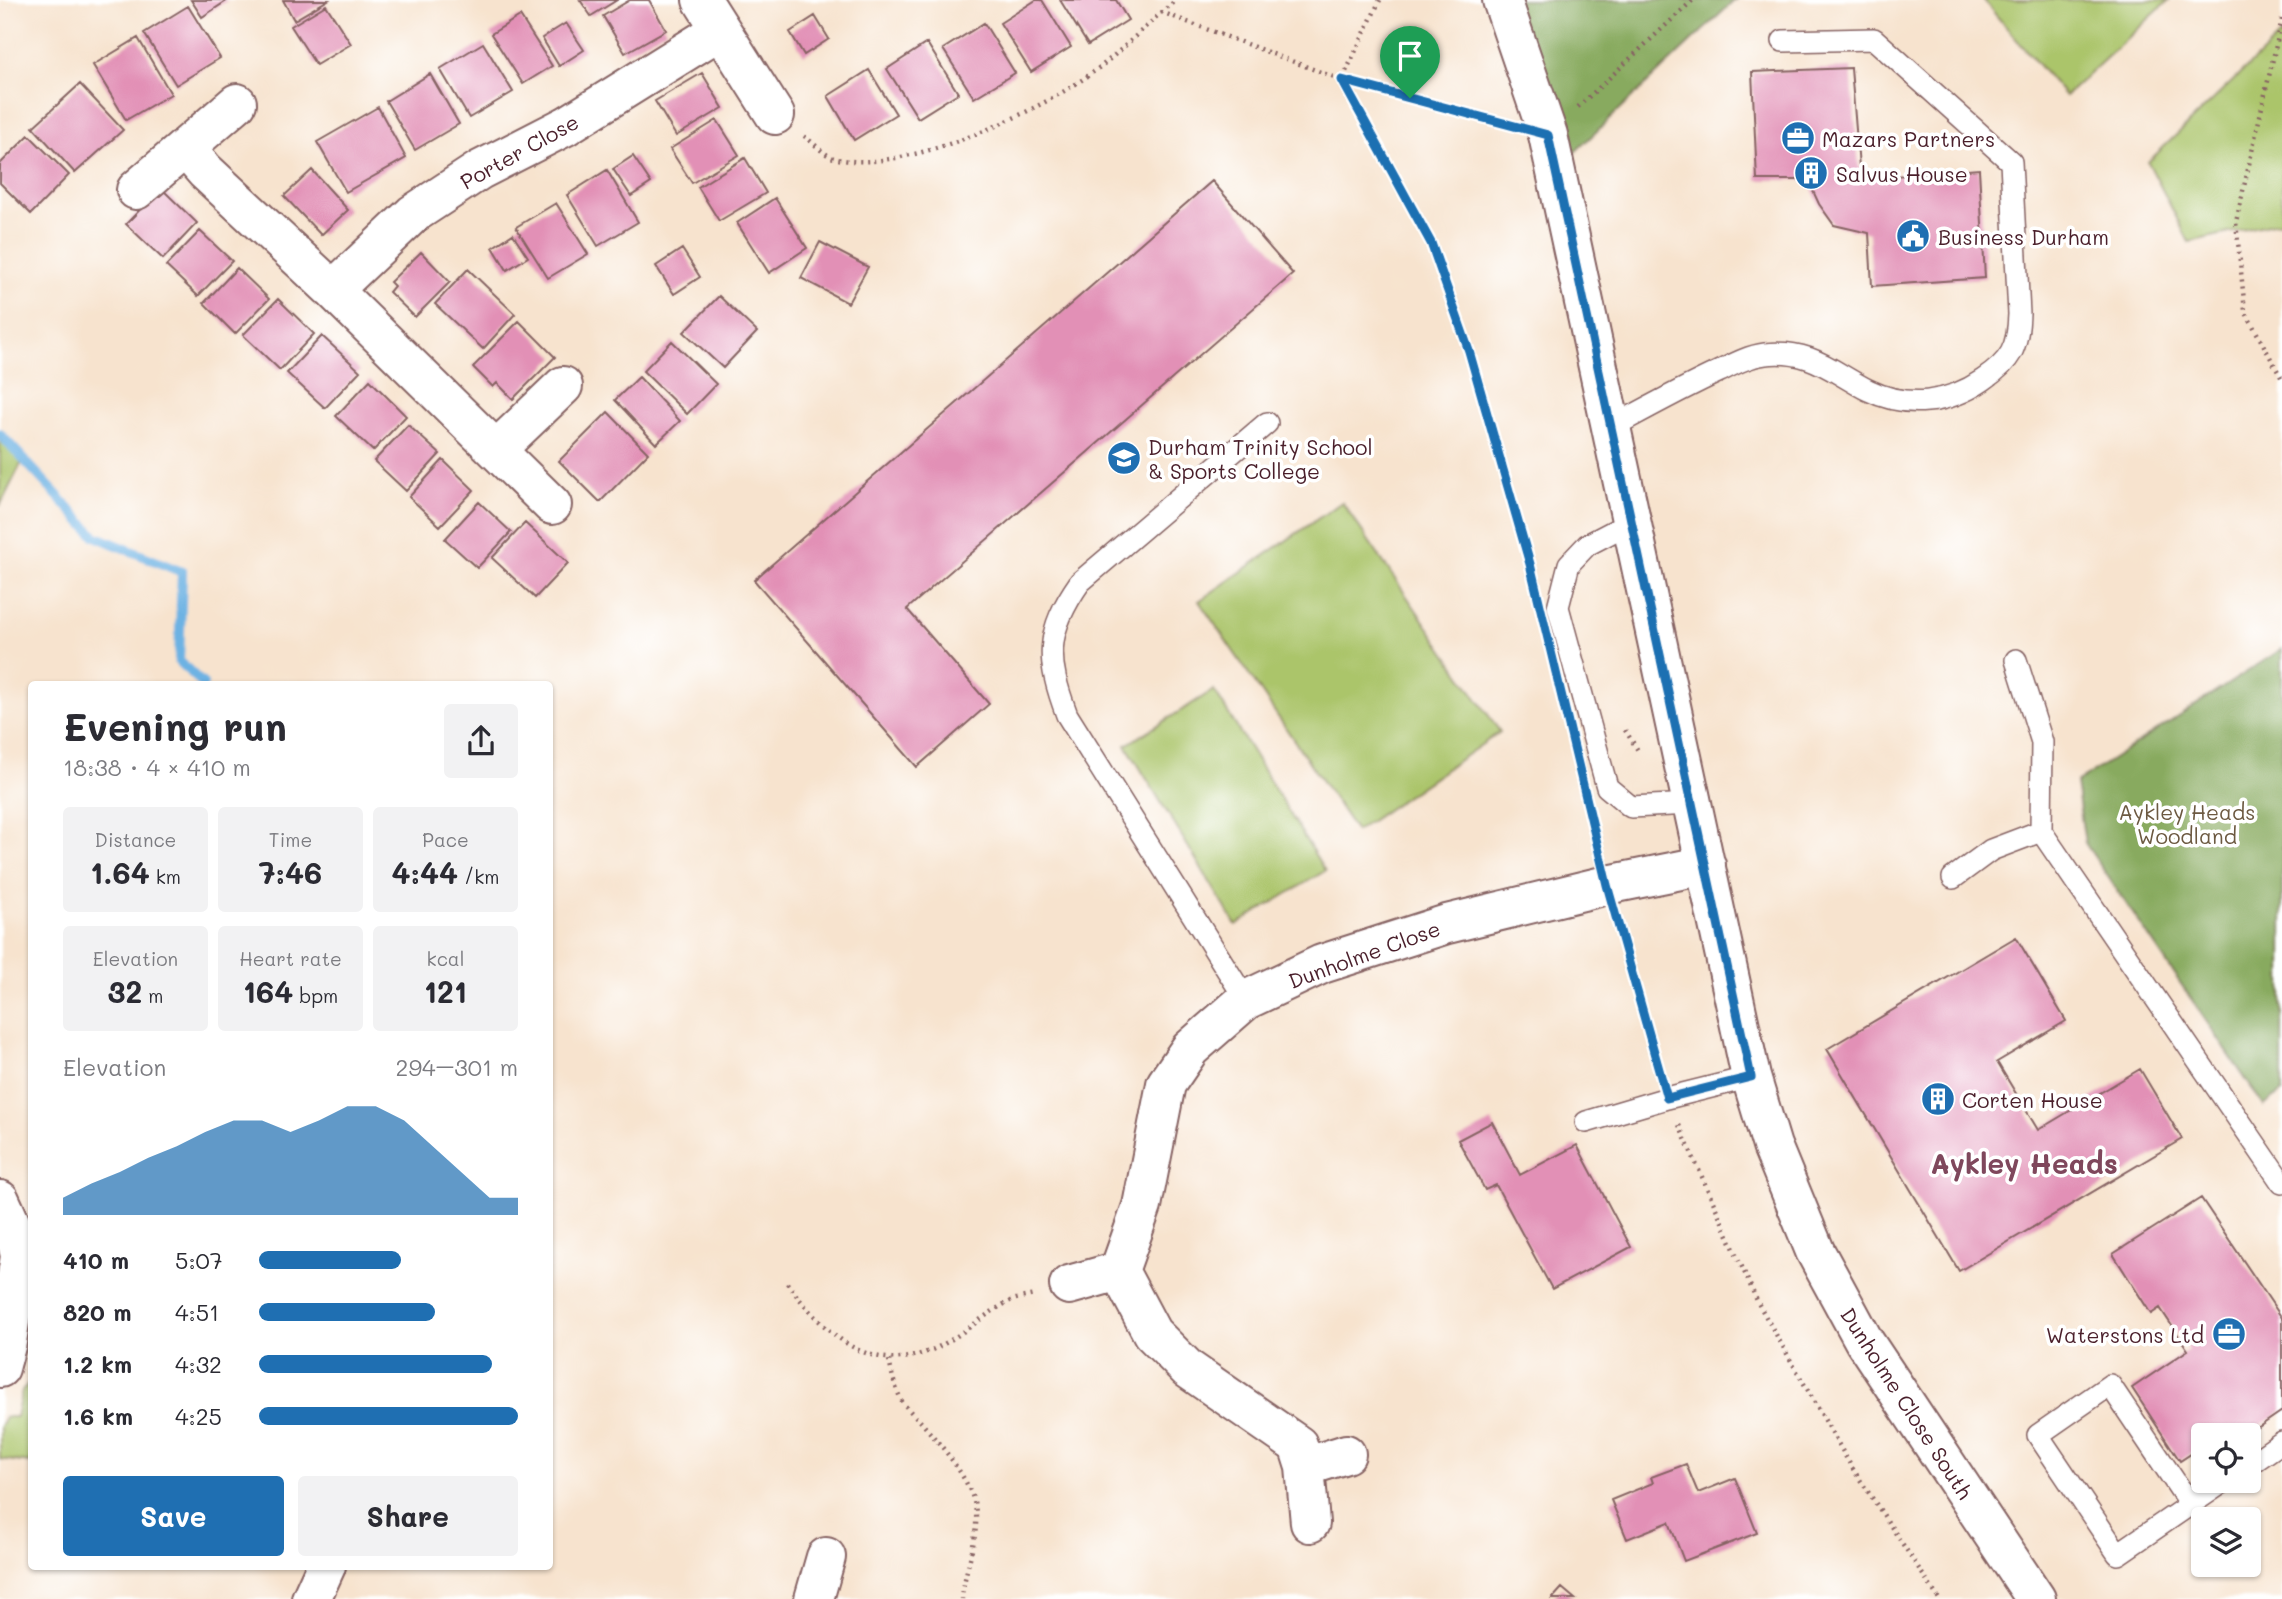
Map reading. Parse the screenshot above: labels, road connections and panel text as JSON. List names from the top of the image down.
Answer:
{
  "streets": {
    "street": ["Porter Close", "Dunholme Close", "Dunholme Close South"]
  },
  "crossings": [
    ["Dunholme Close", "Dunholme Close South"]
  ],
  "districts": ["Aykley Heads"],
  "parks": ["Aykley Heads Woodland"],
  "places": {
    "office": ["Mazars Partners", "Waterstons Ltd"],
    "building": ["Salvus House", "Corten House"],
    "public building": ["Business Durham"],
    "school or university": ["Durham Trinity School & Sports College"]
  },
  "page": {
    "heading": ["Evening run", "18:38 · 4 × 410 m"],
    "stats": [
      ["Distance", "1.64 km"],
      ["Time", "7:46"],
      ["Pace", "4:44 /km"],
      ["Elevation", "32 m"],
      ["Heart rate", "164 bpm"],
      ["kcal", "121"]
    ],
    "chart": ["Elevation", "294–301 m"],
    "list": [
      {
        "name": "410 m",
        "note": "5:07"
      },
      {
        "name": "820 m",
        "note": "4:51"
      },
      {
        "name": "1.2 km",
        "note": "4:32"
      },
      {
        "name": "1.6 km",
        "note": "4:25"
      }
    ],
    "buttons": ["Save", "Share"]
  }
}
